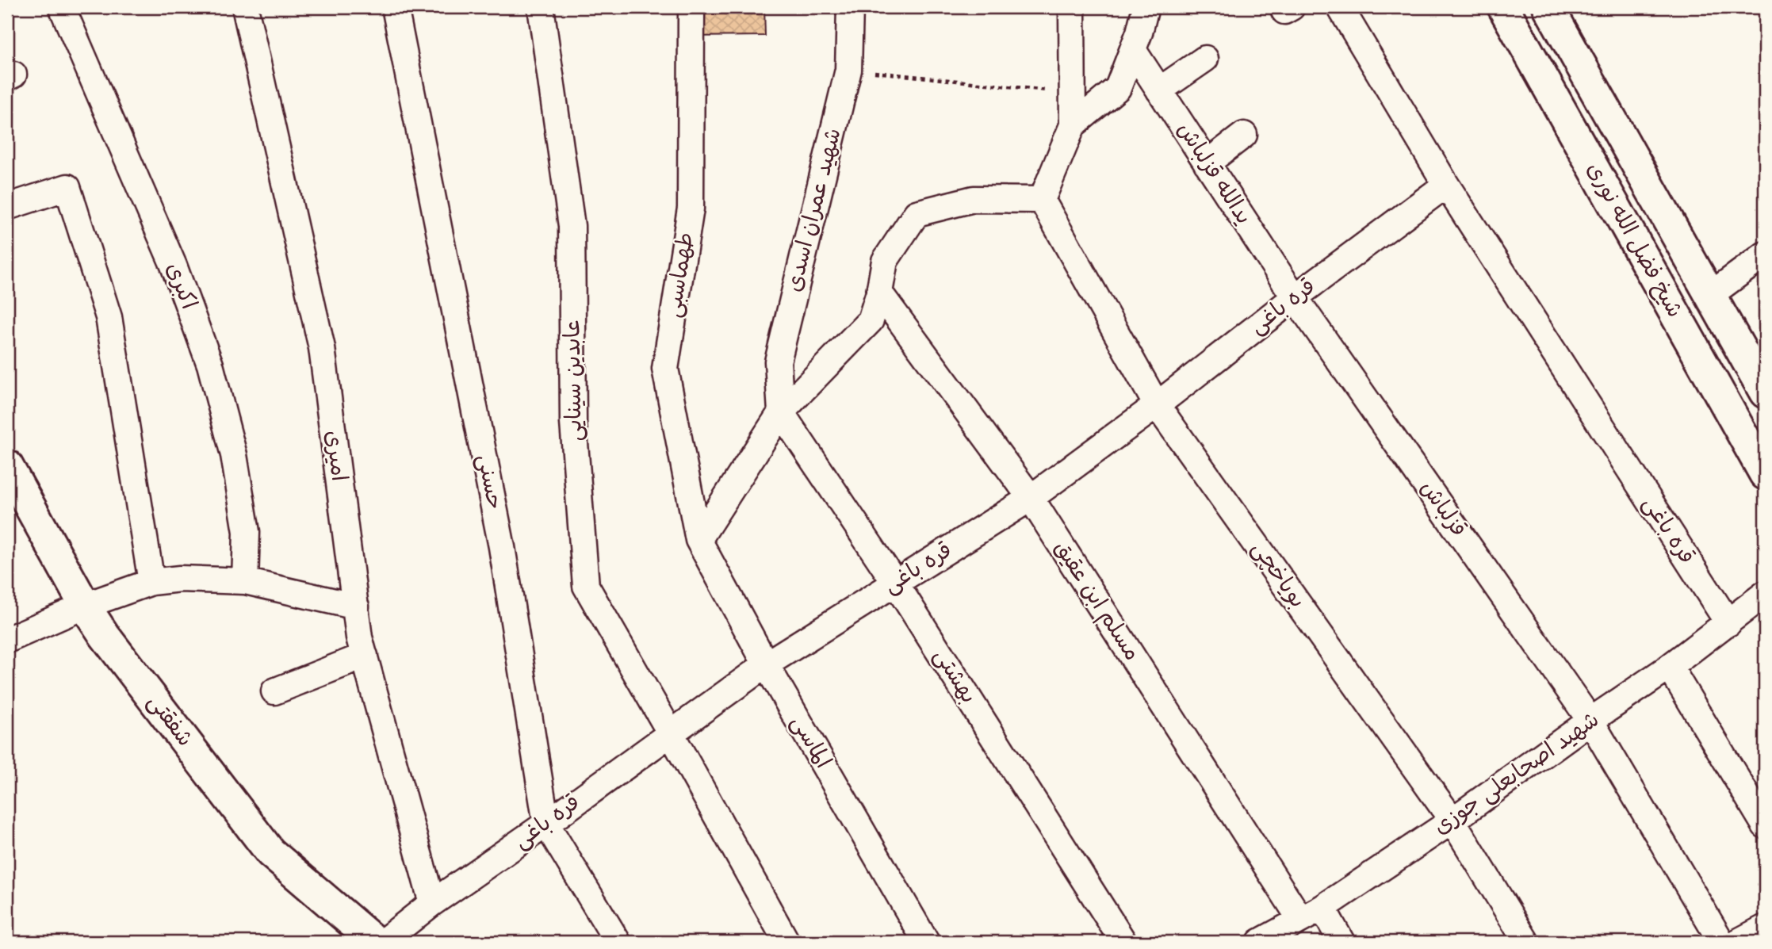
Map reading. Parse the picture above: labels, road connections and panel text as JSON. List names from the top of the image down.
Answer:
{
  "streets": {
    "main road": ["شیخ فضل الله نوری", "شفقتی"],
    "street": [
      "یدالله قزلباش",
      "شهید عمران اسدی",
      "طهماسبی",
      "اکبری",
      "قره باغی",
      "عابدین سینایی",
      "امیری",
      "حسنی",
      "قزلباش",
      "بویاخچی",
      "مسلم ابن عقیق",
      "بهشتی",
      "الماسی",
      "شهید اصحابعلی جوزی"
    ]
  },
  "crossings": [
    ["یدالله قزلباش", "قره باغی"],
    ["یدالله قزلباش", "قزلباش"],
    ["شهید عمران اسدی", "بهشتی"],
    ["طهماسبی", "الماسی"],
    ["قره باغی", "عابدین سینایی"],
    ["قره باغی", "امیری"],
    ["قره باغی", "حسنی"],
    ["قره باغی", "قزلباش"],
    ["قره باغی", "بویاخچی"],
    ["قره باغی", "مسلم ابن عقیق"],
    ["قره باغی", "بهشتی"],
    ["قره باغی", "الماسی"],
    ["قره باغی", "شهید اصحابعلی جوزی"],
    ["قزلباش", "شهید اصحابعلی جوزی"],
    ["بویاخچی", "شهید اصحابعلی جوزی"],
    ["مسلم ابن عقیق", "شهید اصحابعلی جوزی"]
  ]
}
